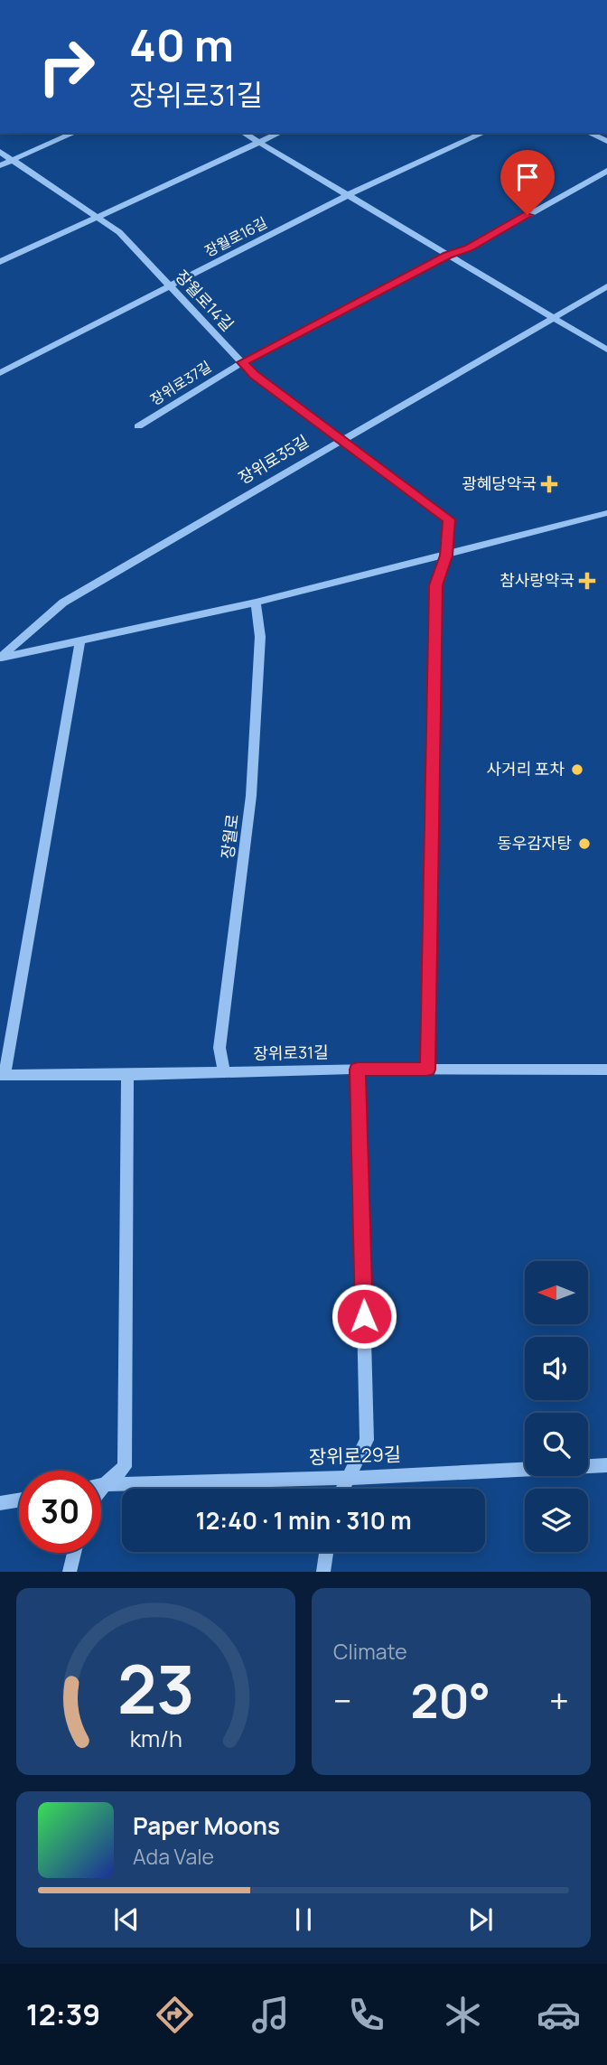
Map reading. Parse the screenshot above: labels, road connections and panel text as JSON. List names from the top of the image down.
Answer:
{
  "streets": {
    "street": [
      "장월로16길",
      "장월로14길",
      "장위로37길",
      "장위로35길",
      "장월로",
      "장위로31길",
      "장위로29길"
    ]
  },
  "crossings": [
    ["장월로16길", "장월로14길"],
    ["장월로14길", "장위로37길"],
    ["장월로14길", "장위로35길"],
    ["장월로", "장위로31길"]
  ],
  "places": {
    "health": ["광혜당약국", "참사랑약국"],
    "other": ["사거리 포차", "동우감자탕"]
  },
  "north": "left",
  "page": {
    "turn": ["40 m", "장위로31길"],
    "limit": "30",
    "trip": "12:40 · 1 min · 310 m",
    "tile": "Climate",
    "heat": ["−", "20°", "+"],
    "song": ["Paper Moons", "Ada Vale"],
    "tabs": "12:39",
    "gauge": ["23", "km/h"]
  }
}
